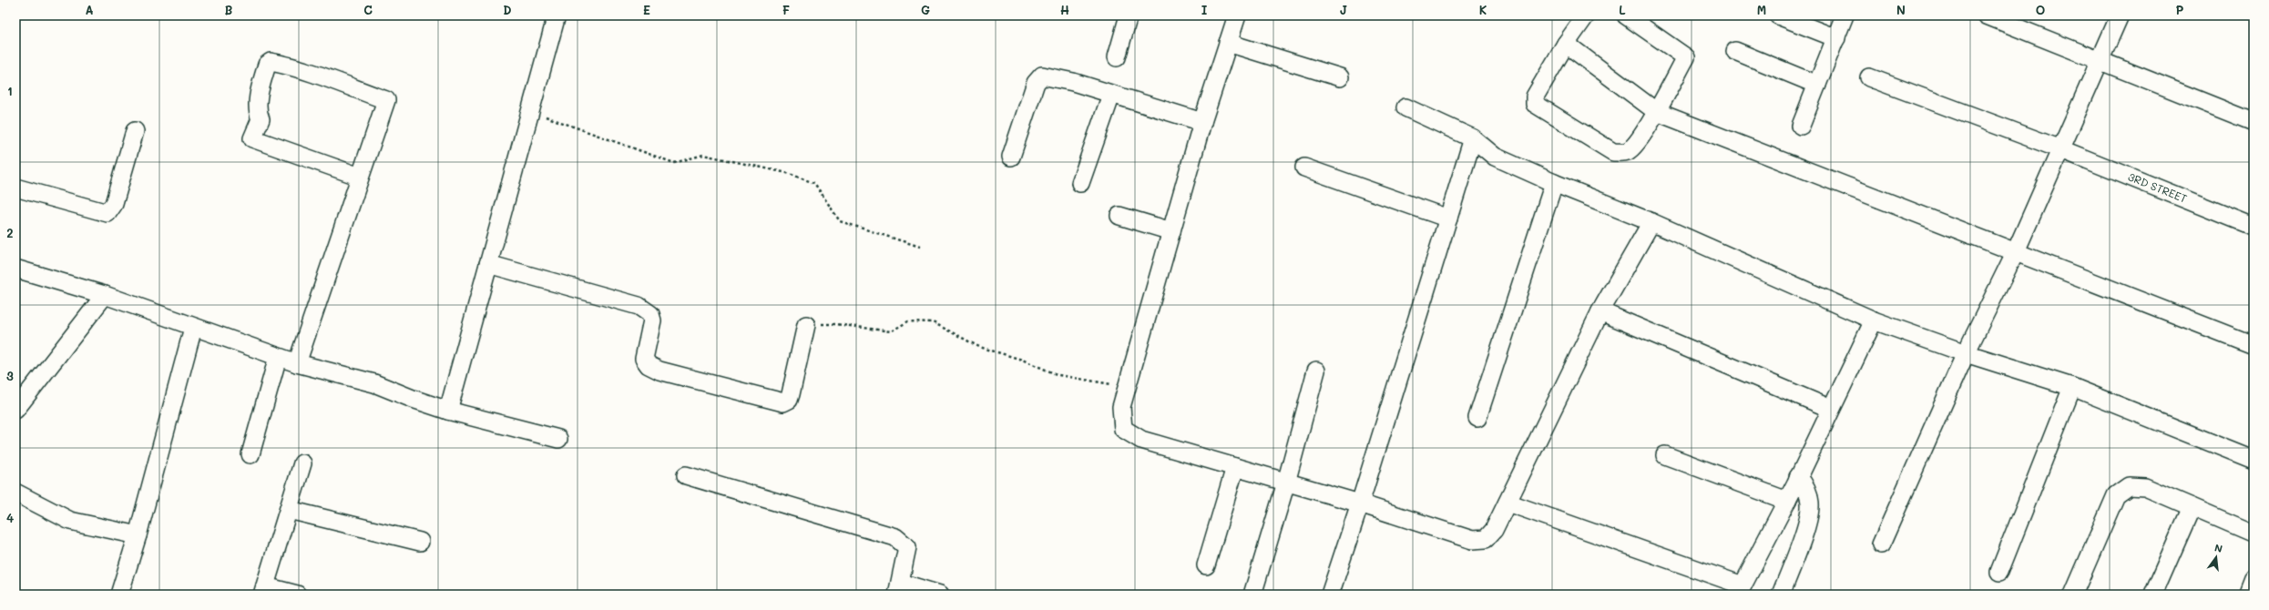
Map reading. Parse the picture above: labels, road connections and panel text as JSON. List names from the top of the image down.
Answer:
{
  "streets": {
    "street": ["3RD STREET"]
  },
  "north": "top",
  "grid": {
    "columns": [
      "A",
      "B",
      "C",
      "D",
      "E",
      "F",
      "G",
      "H",
      "I",
      "J",
      "K",
      "L",
      "M",
      "N",
      "O",
      "P"
    ],
    "rows": [
      "1",
      "2",
      "3",
      "4"
    ]
  }
}
